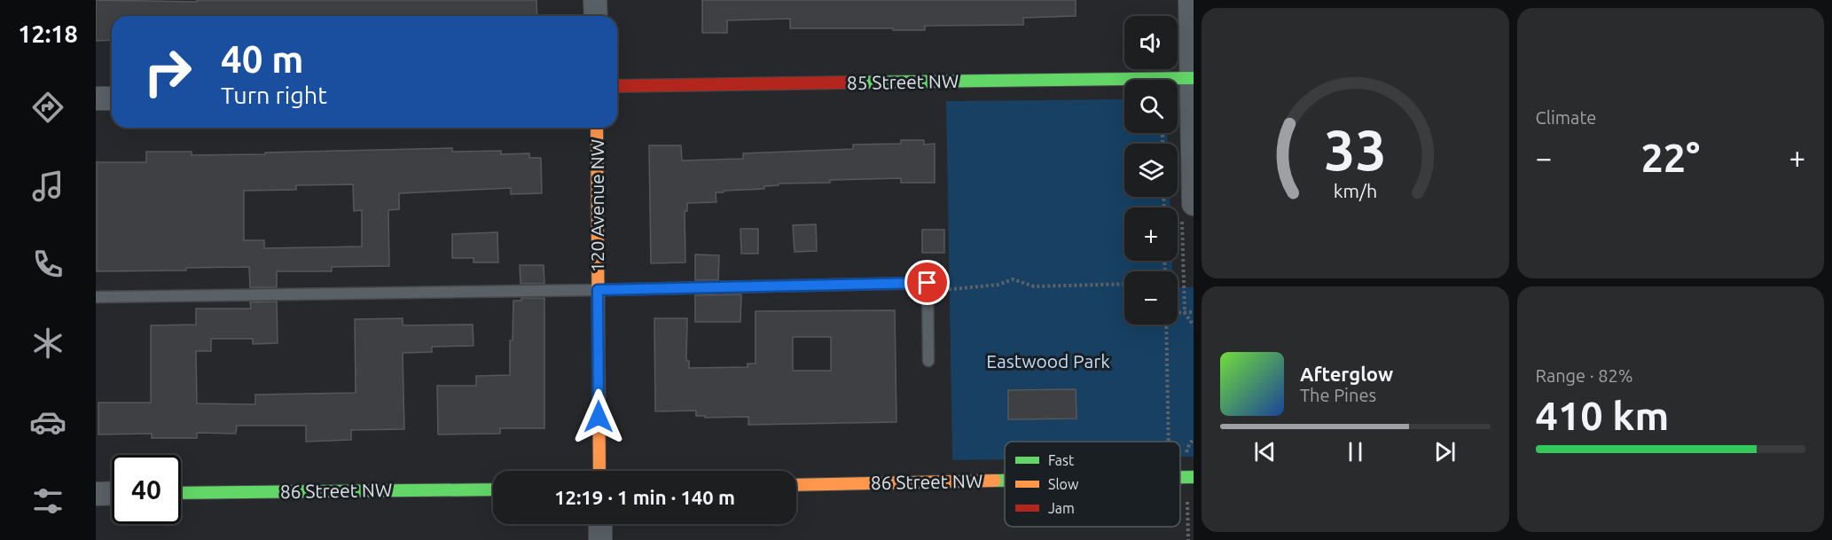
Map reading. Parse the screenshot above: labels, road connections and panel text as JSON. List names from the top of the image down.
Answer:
{
  "streets": {
    "street": ["85 Street NW", "120 Avenue NW", "86 Street NW"]
  },
  "parks": ["Eastwood Park"],
  "legend": ["Fast", "Slow", "Jam"],
  "page": {
    "tabs": "12:18",
    "tile": [
      "Climate",
      ["Range · 82%", "410 km"]
    ],
    "map_buttons": ["+", "−"],
    "turn": ["40 m", "Turn right"],
    "heat": ["−", "22°", "+"],
    "song": ["Afterglow", "The Pines"],
    "limit": "40",
    "trip": "12:19 · 1 min · 140 m",
    "gauge": ["33", "km/h"]
  }
}
